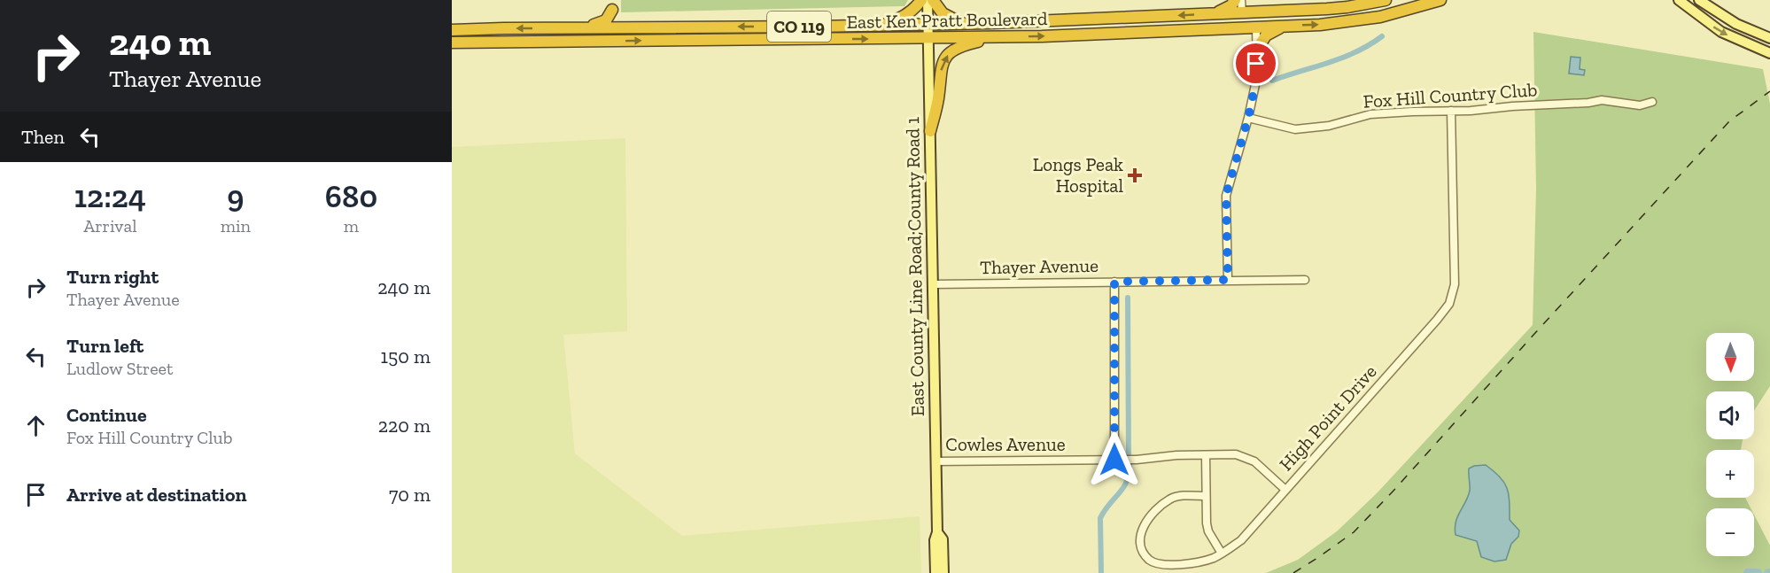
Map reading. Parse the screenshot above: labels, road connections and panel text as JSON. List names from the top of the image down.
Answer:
{
  "streets": {
    "highway": ["East Ken Pratt Boulevard", "CO 119"],
    "main road": ["East County Line Road;County Road 1"],
    "street": [
      "Fox Hill Country Club",
      "Thayer Avenue",
      "High Point Drive",
      "Cowles Avenue"
    ]
  },
  "crossings": [
    ["East Ken Pratt Boulevard", "East County Line Road;County Road 1"],
    ["Fox Hill Country Club", "High Point Drive"],
    ["East County Line Road;County Road 1", "Thayer Avenue"],
    ["East County Line Road;County Road 1", "Cowles Avenue"],
    ["High Point Drive", "Cowles Avenue"]
  ],
  "places": {
    "health": ["Longs Peak Hospital"]
  },
  "north": "bottom",
  "page": {
    "turn": ["240 m", "Thayer Avenue"],
    "then": "Then",
    "eta": [
      "12:24",
      "Arrival",
      "9",
      "min",
      "680",
      "m"
    ],
    "list": [
      {
        "name": "Turn right",
        "note": "Thayer Avenue",
        "value": "240 m"
      },
      {
        "name": "Turn left",
        "note": "Ludlow Street",
        "value": "150 m"
      },
      {
        "name": "Continue",
        "note": "Fox Hill Country Club",
        "value": "220 m"
      },
      {
        "name": "Arrive at destination",
        "value": "70 m"
      }
    ],
    "map_buttons": ["+", "−"]
  }
}
